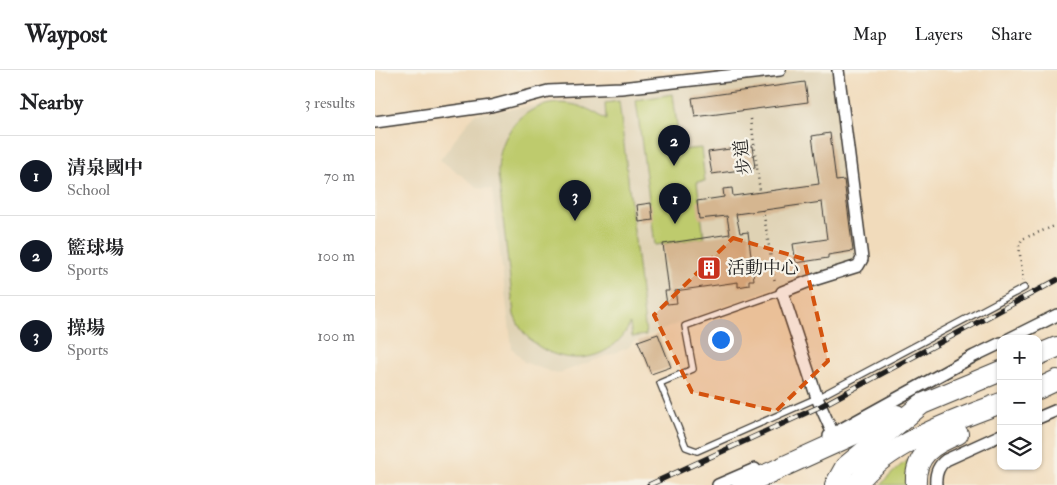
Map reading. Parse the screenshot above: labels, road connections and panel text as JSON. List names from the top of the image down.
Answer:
{
  "streets": {
    "path": ["步道"]
  },
  "places": {
    "building": ["活動中心"]
  },
  "page": {
    "header": "Waypost",
    "nav": ["Map", "Layers", "Share"],
    "heading": ["Nearby", "3 results"],
    "pins": ["2", "3", "1"],
    "list": [
      {
        "mark": "1",
        "name": "清泉國中",
        "note": "School",
        "value": "70 m"
      },
      {
        "mark": "2",
        "name": "籃球場",
        "note": "Sports",
        "value": "100 m"
      },
      {
        "mark": "3",
        "name": "操場",
        "note": "Sports",
        "value": "100 m"
      }
    ],
    "map_buttons": ["+", "−"]
  }
}
